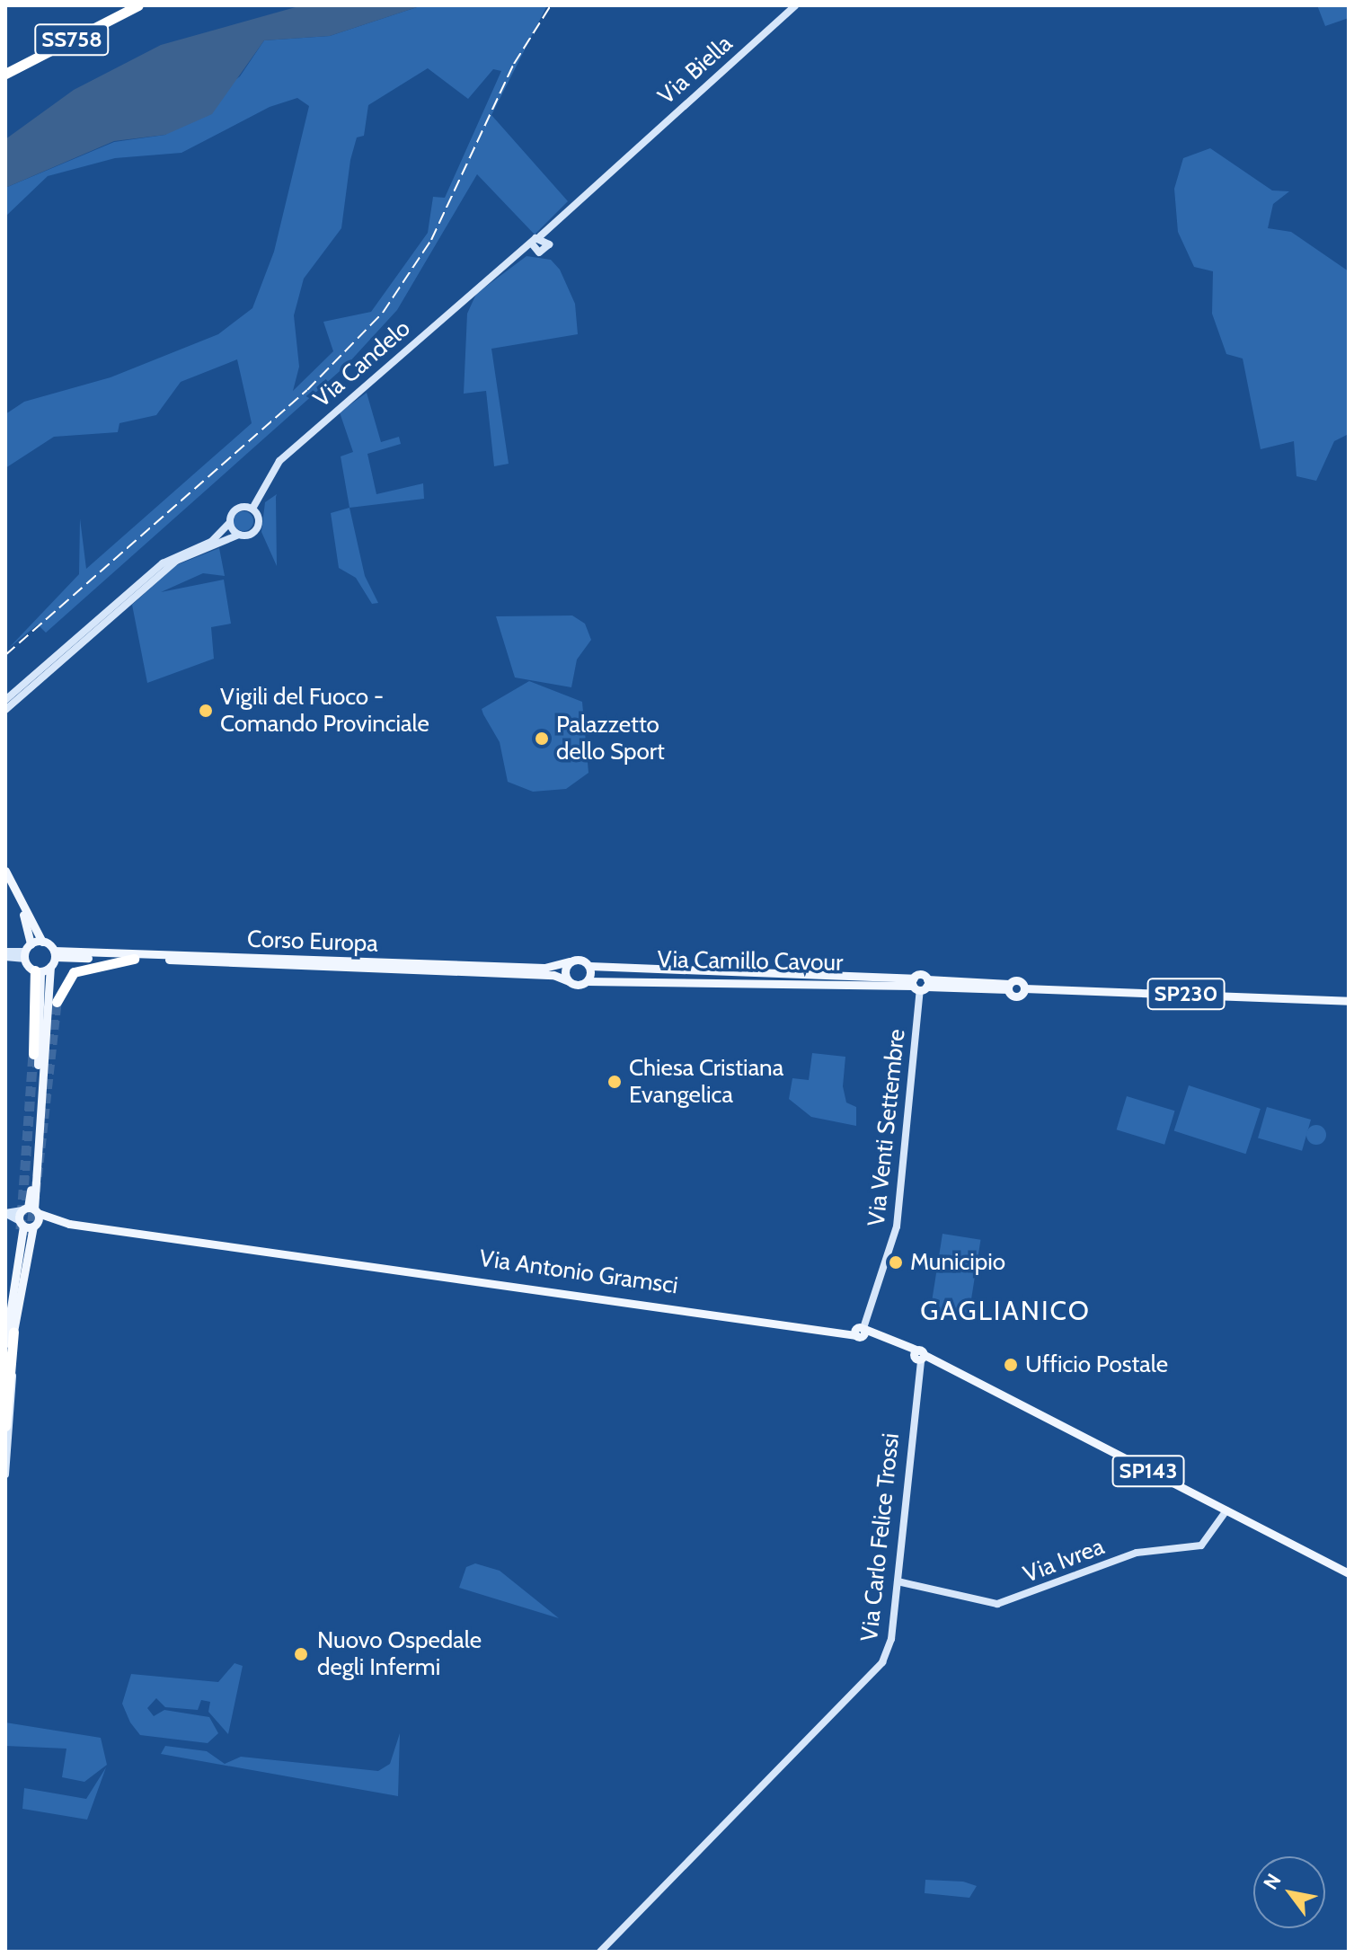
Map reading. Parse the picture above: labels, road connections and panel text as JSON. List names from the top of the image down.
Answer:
{
  "streets": {
    "highway": ["SS758"],
    "main road": [
      "Corso Europa",
      "Via Camillo Cavour",
      "SP230",
      "Via Antonio Gramsci",
      "SP143"
    ],
    "street": [
      "Via Biella",
      "Via Candelo",
      "Via Venti Settembre",
      "Via Carlo Felice Trossi",
      "Via Ivrea"
    ]
  },
  "crossings": [
    ["Corso Europa", "Via Camillo Cavour"],
    ["Via Camillo Cavour", "Via Venti Settembre"],
    ["Via Venti Settembre", "Via Antonio Gramsci"],
    ["Via Antonio Gramsci", "SP143"],
    ["Via Antonio Gramsci", "Via Carlo Felice Trossi"],
    ["SP143", "Via Carlo Felice Trossi"],
    ["SP143", "Via Ivrea"],
    ["Via Carlo Felice Trossi", "Via Ivrea"]
  ],
  "districts": ["GAGLIANICO"],
  "places": [
    "Vigili del Fuoco - Comando Provinciale",
    "Palazzetto dello Sport",
    "Chiesa Cristiana Evangelica",
    "Municipio",
    "Ufficio Postale",
    "Nuovo Ospedale degli Infermi"
  ],
  "north": "top left"
}
